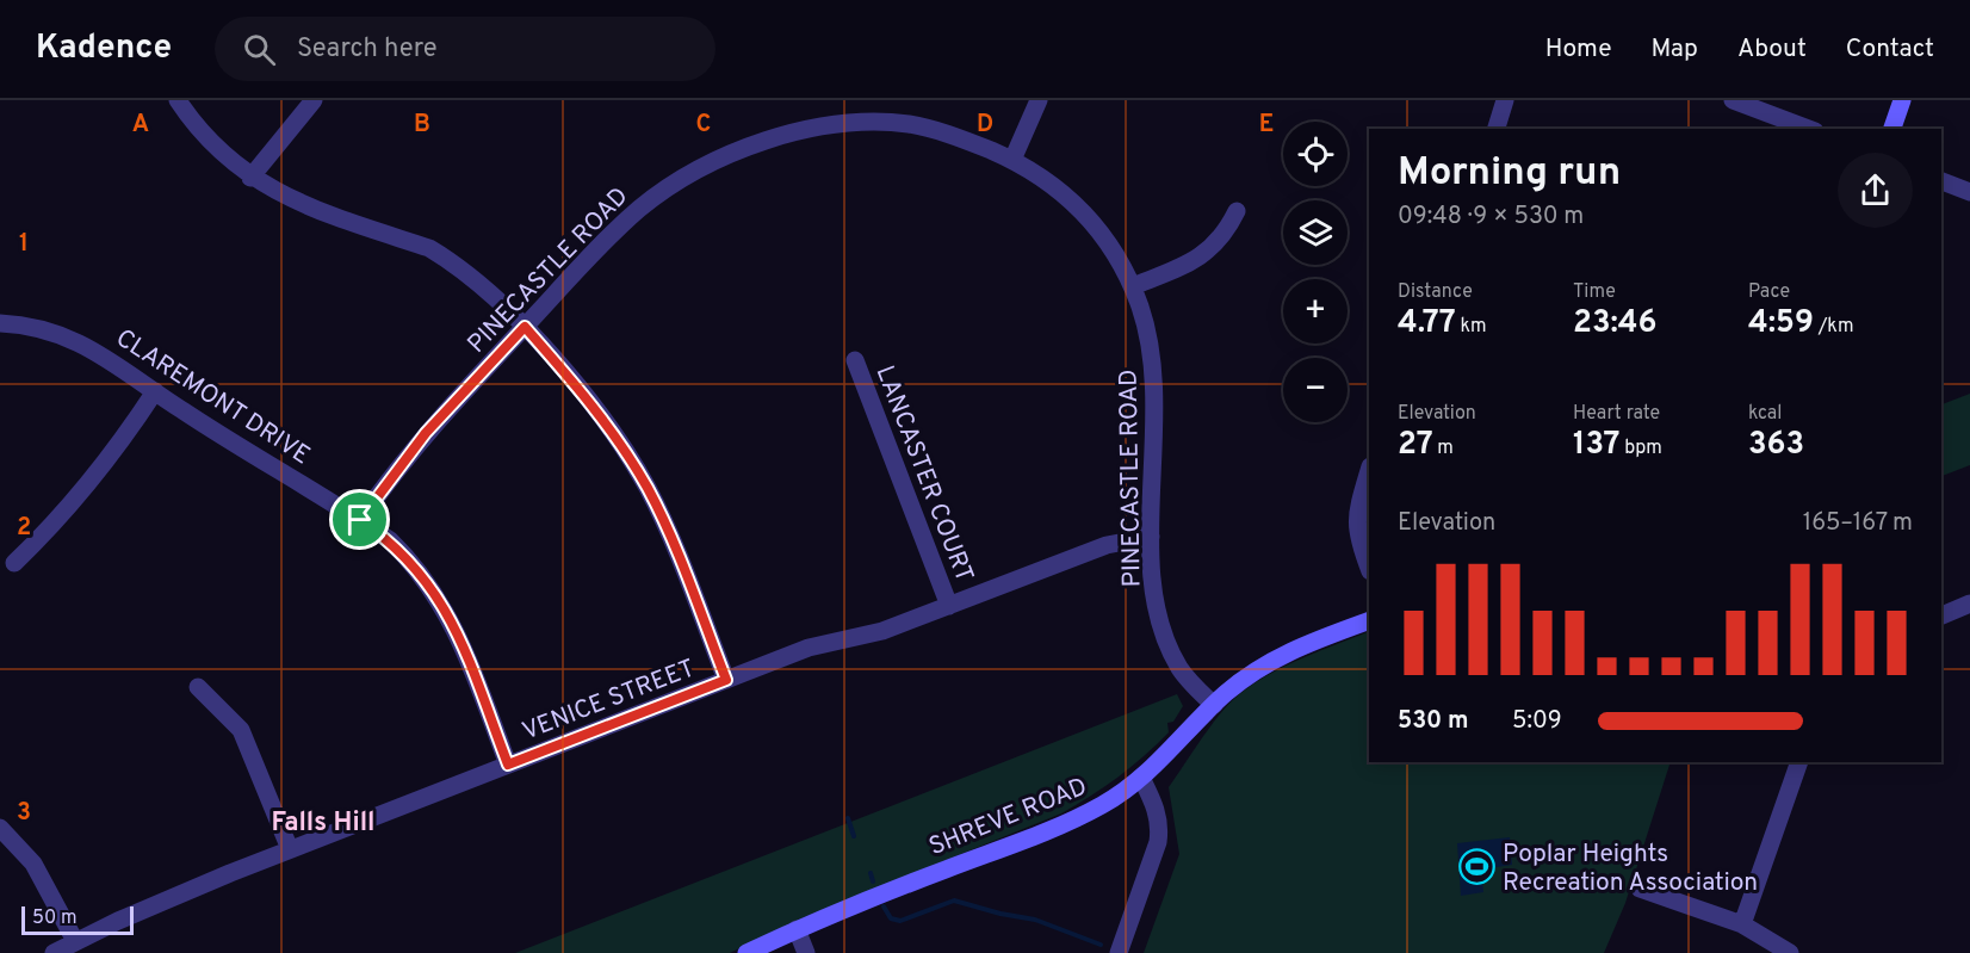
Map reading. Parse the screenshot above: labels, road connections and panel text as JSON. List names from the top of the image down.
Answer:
{
  "streets": {
    "main road": ["SHREVE ROAD"],
    "street": [
      "PINECASTLE ROAD",
      "CLAREMONT DRIVE",
      "LANCASTER COURT",
      "VENICE STREET"
    ]
  },
  "crossings": [
    ["PINECASTLE ROAD", "CLAREMONT DRIVE"],
    ["PINECASTLE ROAD", "VENICE STREET"],
    ["PINECASTLE ROAD", "SHREVE ROAD"],
    ["CLAREMONT DRIVE", "VENICE STREET"],
    ["LANCASTER COURT", "VENICE STREET"]
  ],
  "districts": ["Falls Hill"],
  "places": {
    "sports": ["Poplar Heights Recreation Association"]
  },
  "scale_bar": "50 m",
  "page": {
    "header": "Kadence",
    "search": "Search here",
    "nav": [
      "Home",
      "Map",
      "About",
      "Contact"
    ],
    "map_buttons": ["+", "−"],
    "heading": ["Morning run", "09:48 · 9 × 530 m"],
    "stats": [
      ["Distance", "4.77 km"],
      ["Time", "23:46"],
      ["Pace", "4:59 /km"],
      ["Elevation", "27 m"],
      ["Heart rate", "137 bpm"],
      ["kcal", "363"]
    ],
    "chart": ["Elevation", "165–167 m"],
    "list": [
      {
        "name": "530 m",
        "note": "5:09"
      }
    ],
    "scale": "50 m"
  },
  "grid": {
    "columns": [
      "A",
      "B",
      "C",
      "D",
      "E"
    ],
    "rows": ["1", "2", "3"]
  }
}
